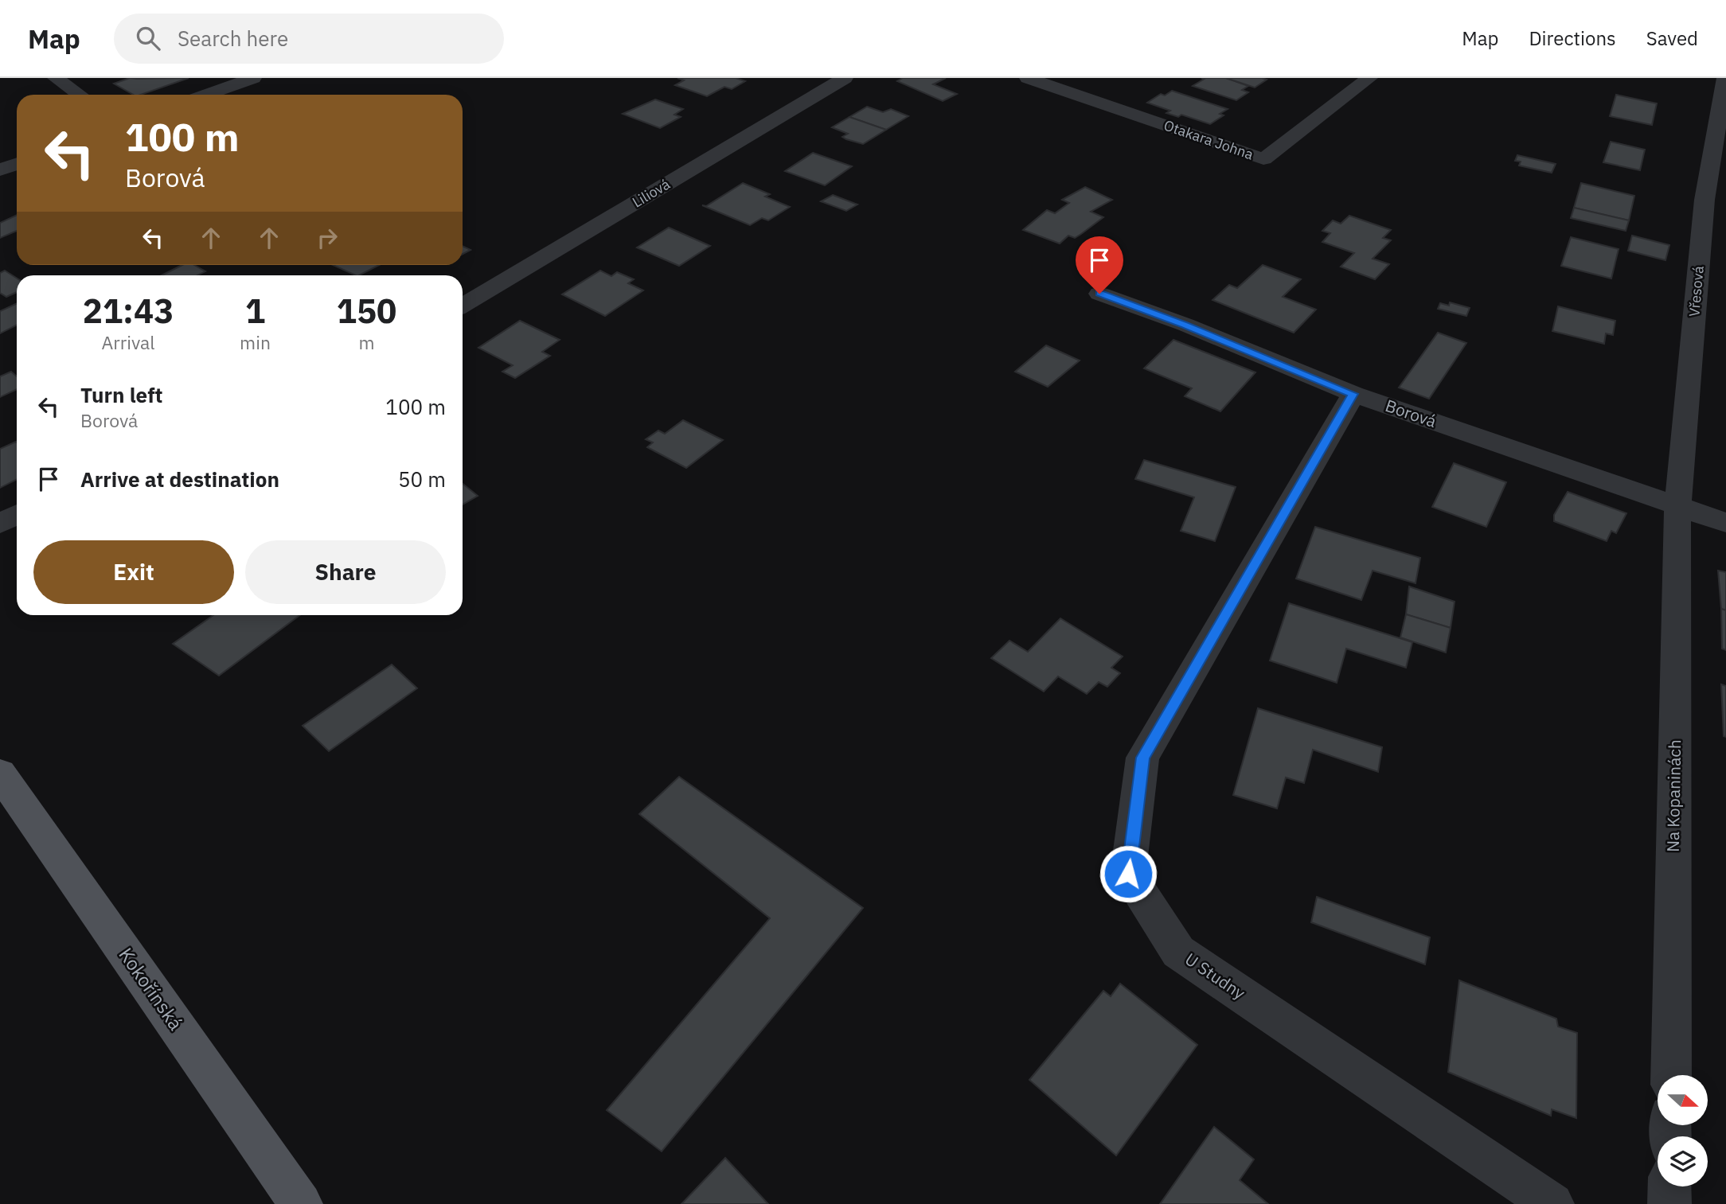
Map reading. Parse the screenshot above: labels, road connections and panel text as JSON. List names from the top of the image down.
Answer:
{
  "streets": {
    "main road": ["Kokořínská"],
    "street": [
      "Otakara Johna",
      "Liliová",
      "Vřesová",
      "Borová",
      "Na Kopaninách",
      "U Studny"
    ]
  },
  "crossings": [
    ["Vřesová", "Borová"],
    ["Vřesová", "Na Kopaninách"],
    ["Borová", "Na Kopaninách"],
    ["Borová", "U Studny"]
  ],
  "north": "right",
  "page": {
    "header": "Map",
    "search": "Search here",
    "nav": ["Map", "Directions", "Saved"],
    "turn": ["100 m", "Borová"],
    "eta": [
      "21:43",
      "Arrival",
      "1",
      "min",
      "150",
      "m"
    ],
    "list": [
      {
        "name": "Turn left",
        "note": "Borová",
        "value": "100 m"
      },
      {
        "name": "Arrive at destination",
        "value": "50 m"
      }
    ],
    "buttons": ["Exit", "Share"]
  }
}
